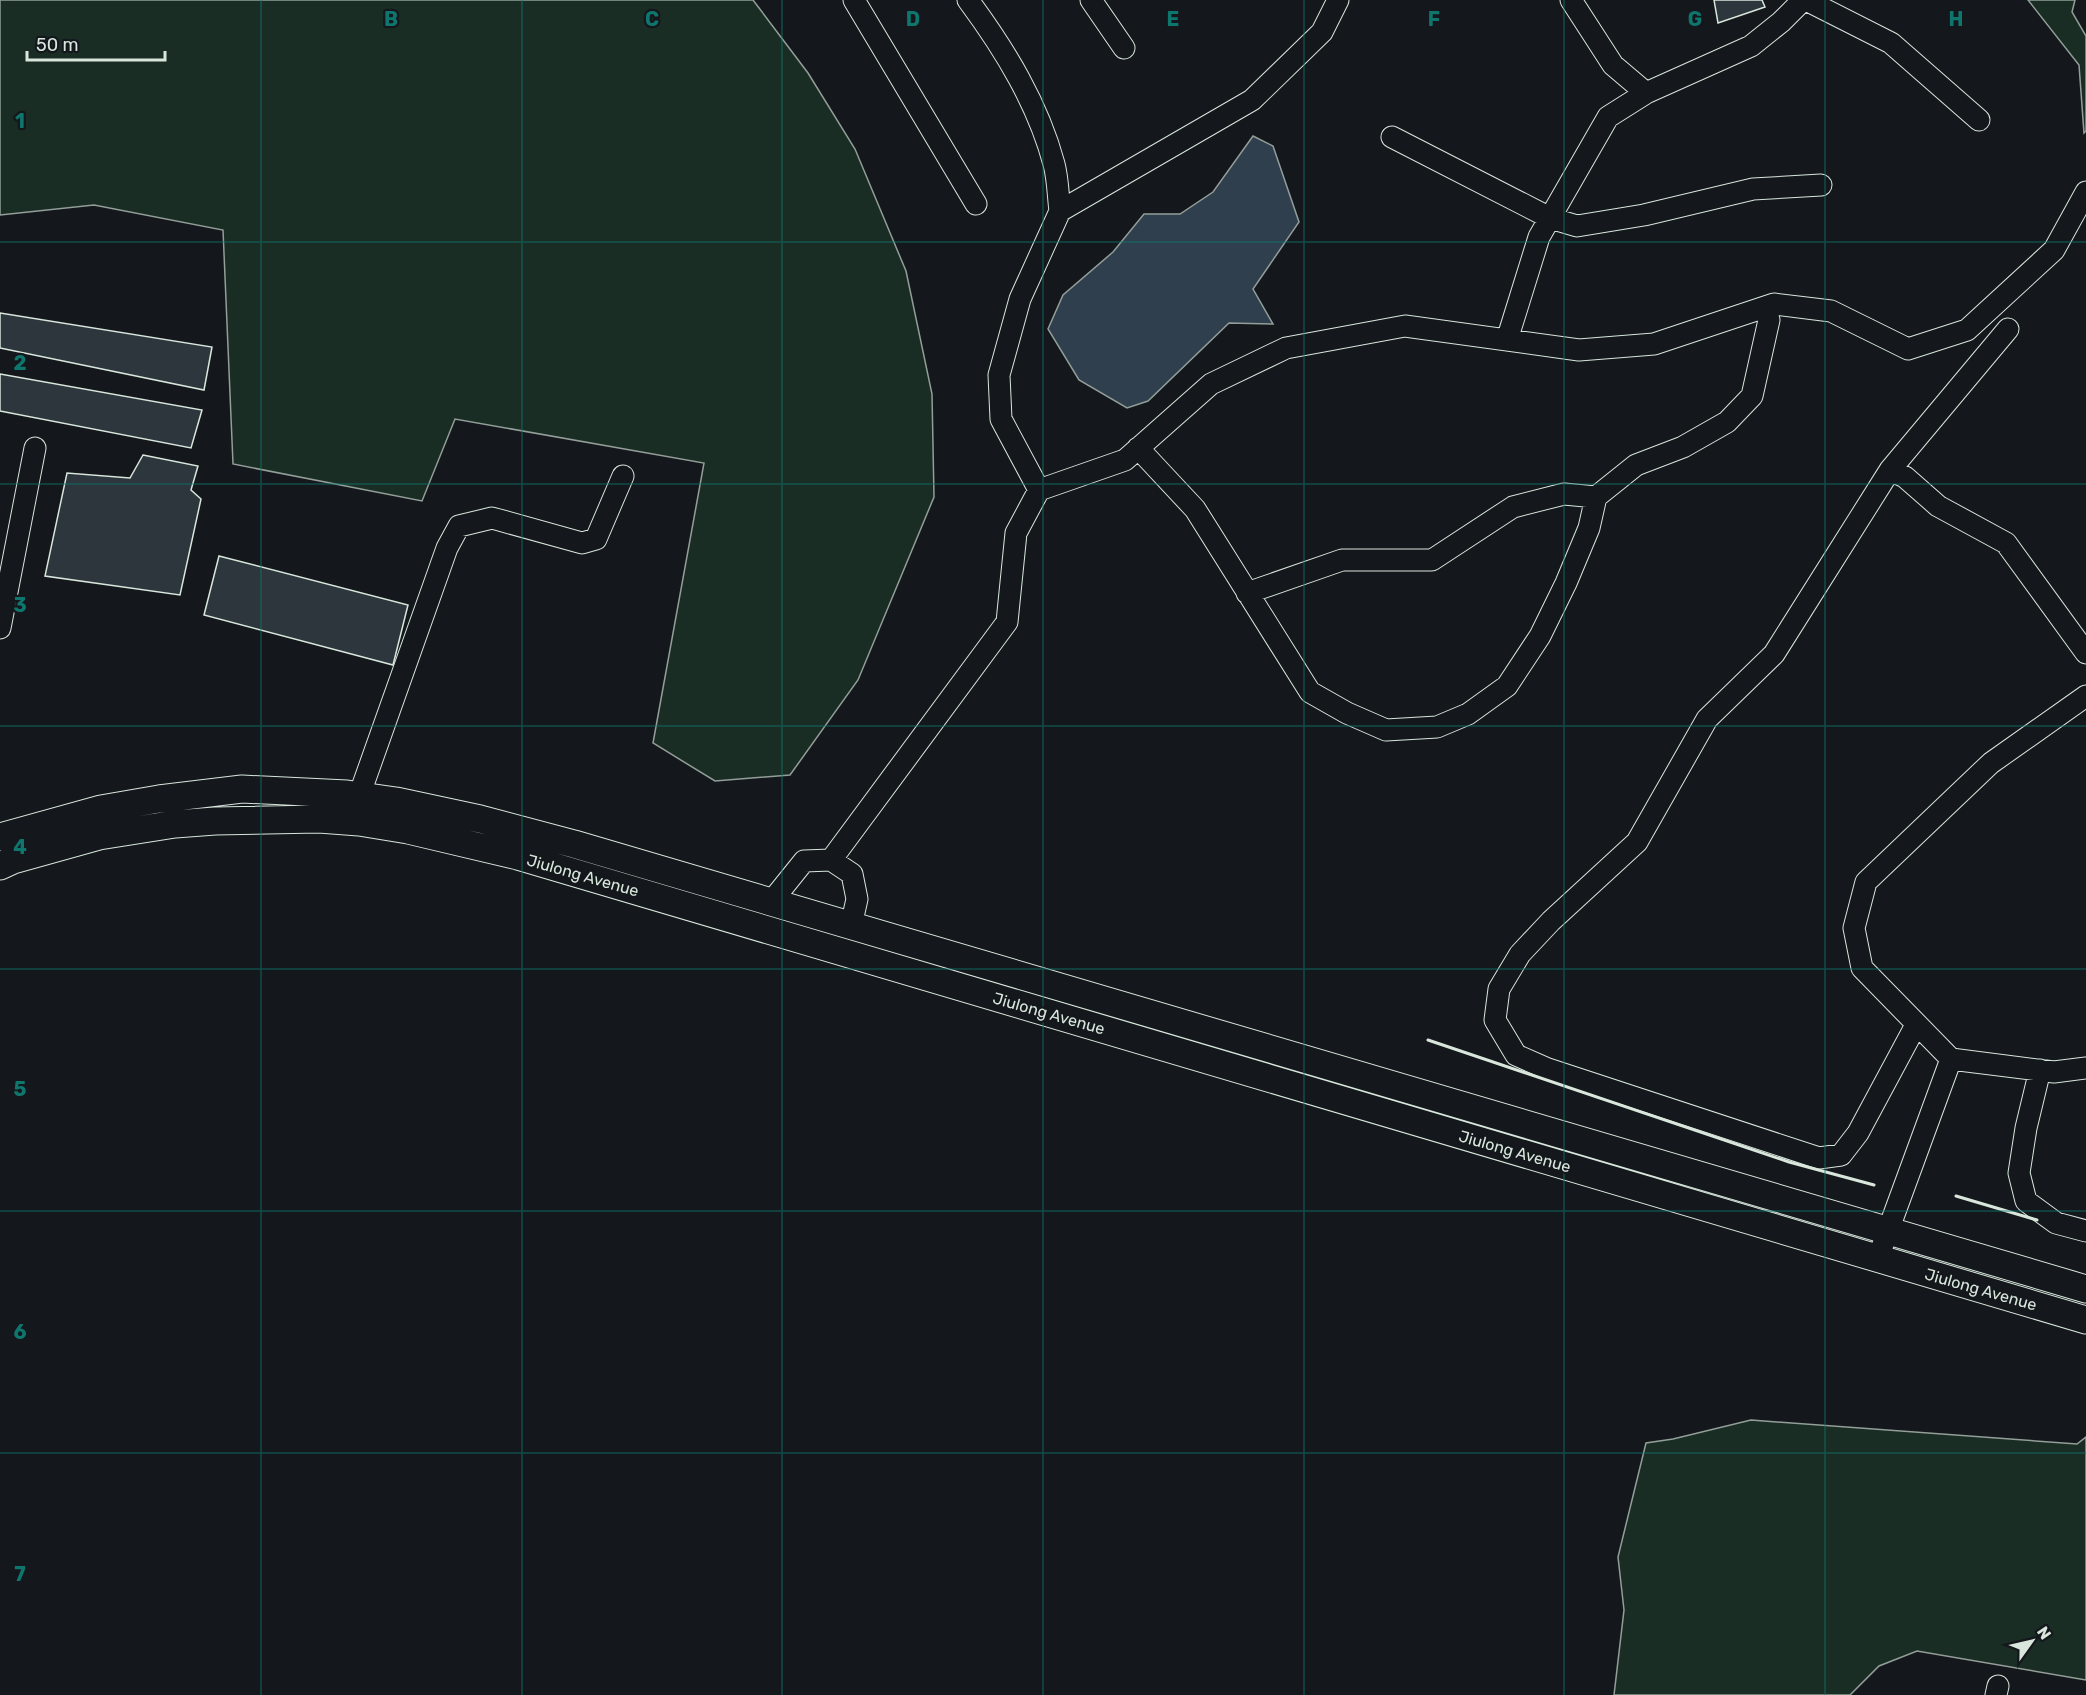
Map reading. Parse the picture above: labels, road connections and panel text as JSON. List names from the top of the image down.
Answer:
{
  "streets": {
    "main road": ["Jiulong Avenue"]
  },
  "scale_bar": "50 m",
  "north": "top right",
  "grid": {
    "columns": [
      "B",
      "C",
      "D",
      "E",
      "F",
      "G",
      "H"
    ],
    "rows": [
      "1",
      "2",
      "3",
      "4",
      "5",
      "6",
      "7"
    ]
  }
}
